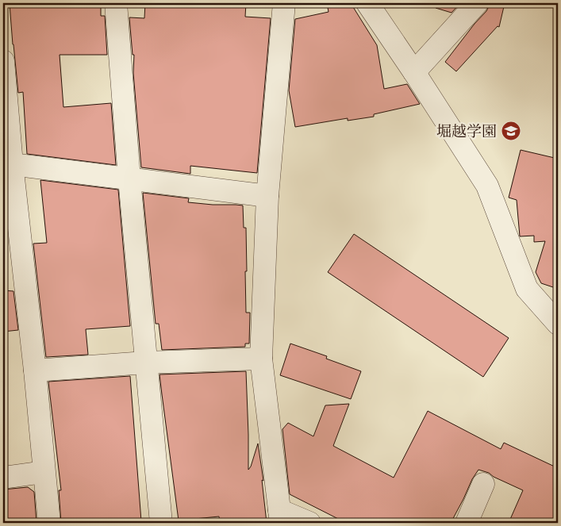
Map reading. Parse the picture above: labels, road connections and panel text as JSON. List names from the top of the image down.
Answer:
{
  "places": {
    "school or university": ["堀越学園"]
  }
}
